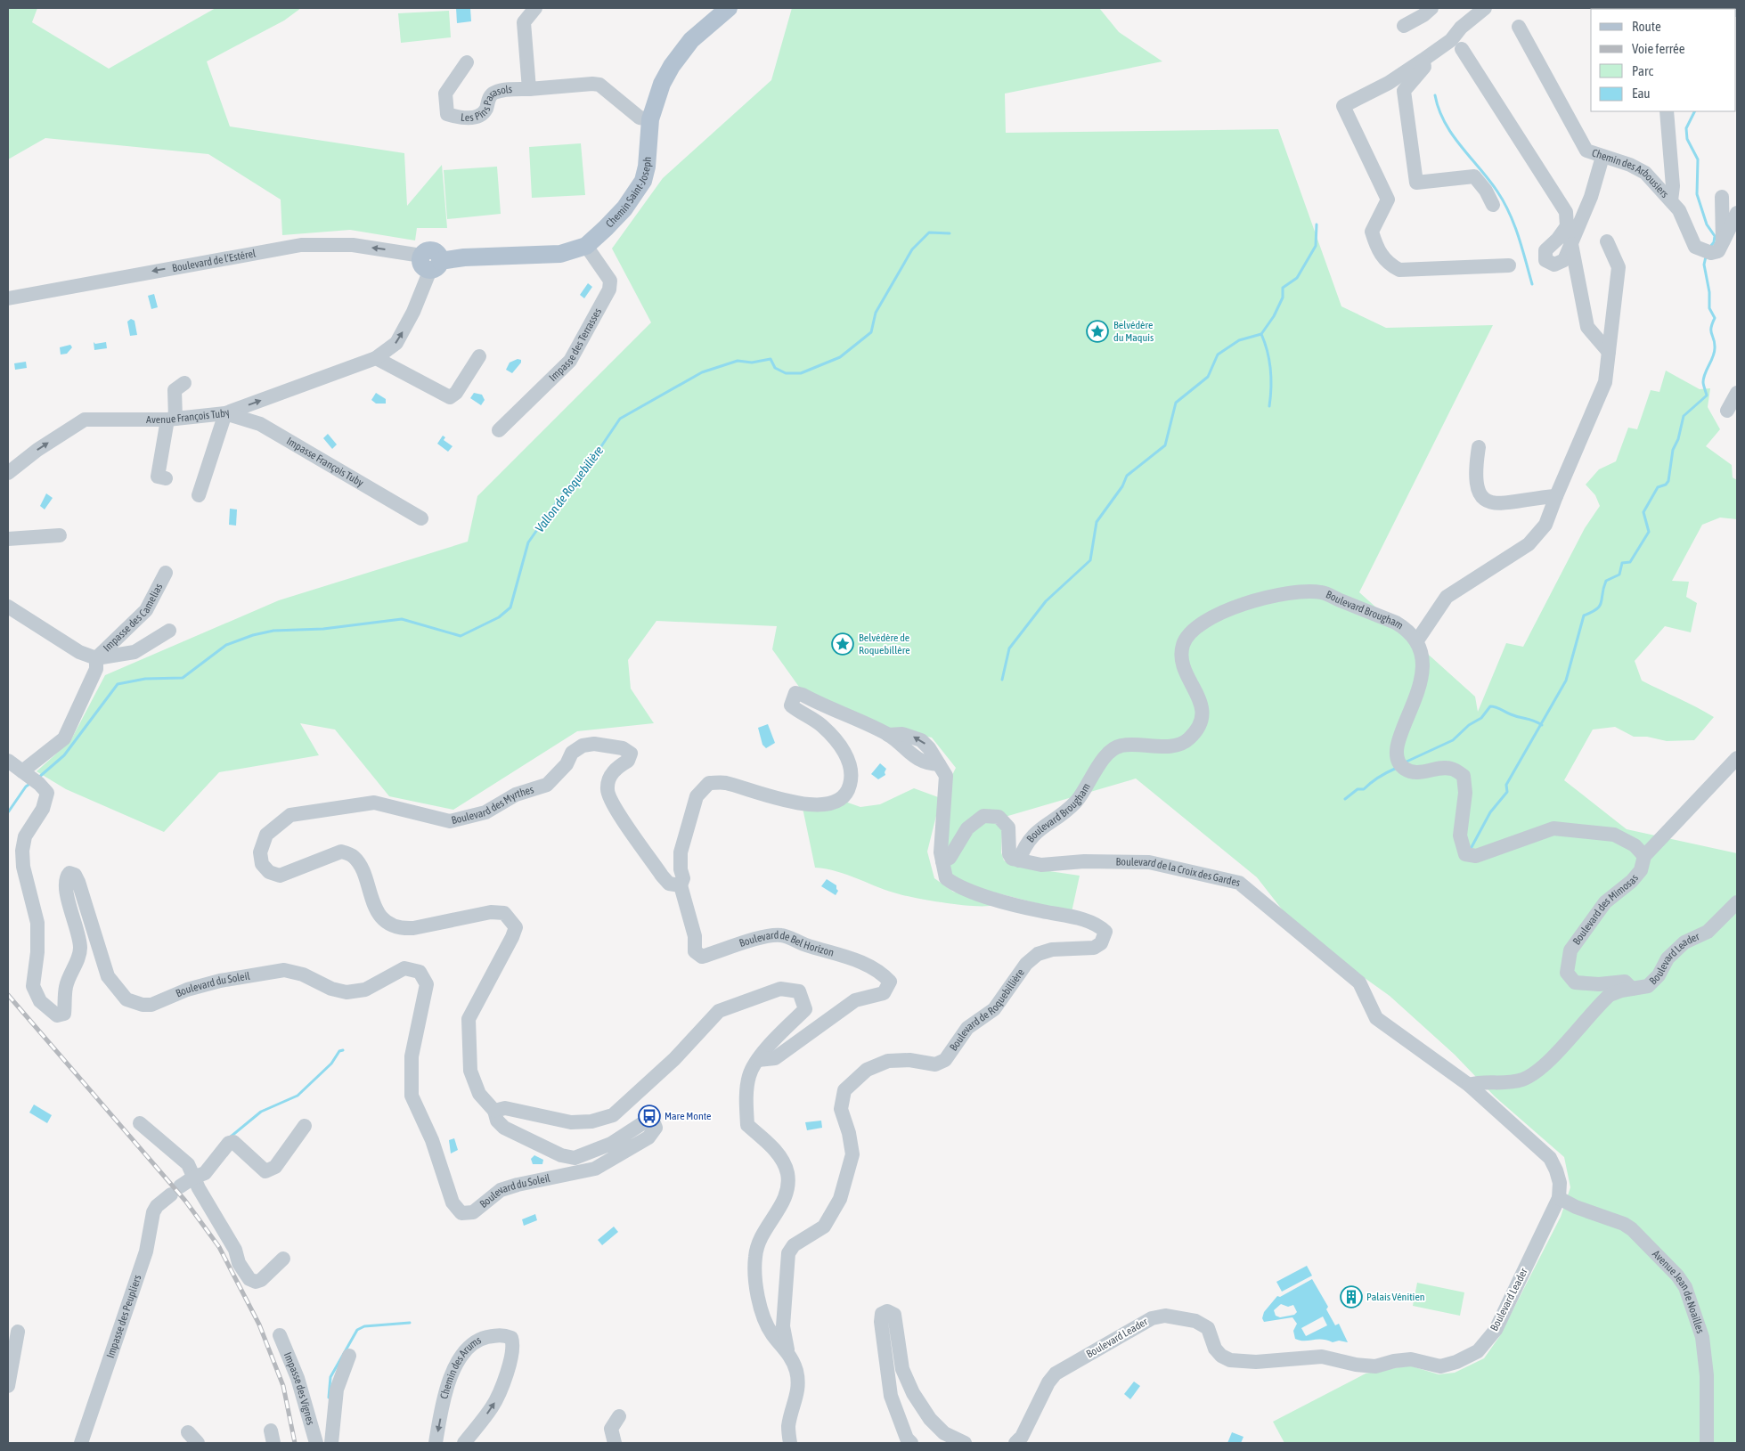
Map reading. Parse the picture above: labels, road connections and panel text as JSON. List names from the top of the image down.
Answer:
{
  "streets": {
    "main road": ["Chemin Saint-Joseph"],
    "street": [
      "Les Pins Parasols",
      "Chemin des Arbousiers",
      "Boulevard de l'Estérel",
      "Impasse des Terrasses",
      "Avenue François Tuby",
      "Impasse François Tuby",
      "Boulevard Brougham",
      "Impasse des Camelias",
      "Boulevard des Myrthes",
      "Boulevard de la Croix des Gardes",
      "Boulevard des Mimosas",
      "Boulevard de Bel Horizon",
      "Boulevard Leader",
      "Boulevard du Soleil",
      "Boulevard de Roquebillière",
      "Avenue Jean de Noailles",
      "Impasse des Peupliers",
      "Chemin des Arums",
      "Impasse des Vignes"
    ]
  },
  "crossings": [
    ["Les Pins Parasols", "Chemin Saint-Joseph"],
    ["Chemin Saint-Joseph", "Boulevard de l'Estérel"],
    ["Chemin Saint-Joseph", "Impasse des Terrasses"],
    ["Chemin Saint-Joseph", "Avenue François Tuby"],
    ["Boulevard de l'Estérel", "Avenue François Tuby"],
    ["Avenue François Tuby", "Impasse François Tuby"],
    ["Boulevard Brougham", "Boulevard de la Croix des Gardes"],
    ["Boulevard des Myrthes", "Boulevard de Bel Horizon"],
    ["Boulevard des Myrthes", "Boulevard du Soleil"],
    ["Boulevard de la Croix des Gardes", "Boulevard Leader"],
    ["Boulevard des Mimosas", "Boulevard Leader"],
    ["Boulevard de Bel Horizon", "Boulevard de Roquebillière"],
    ["Boulevard Leader", "Avenue Jean de Noailles"]
  ],
  "one_way": ["Boulevard de l'Estérel", "Avenue François Tuby"],
  "water": ["Vallon de Roquebilière"],
  "places": {
    "place": ["Belvédère du Maquis", "Belvédère de Roquebillère"],
    "bus stop": ["Mare Monte"],
    "building": ["Palais Vénitien"]
  },
  "legend": [
    "Route",
    "Voie ferrée",
    "Parc",
    "Eau"
  ]
}
